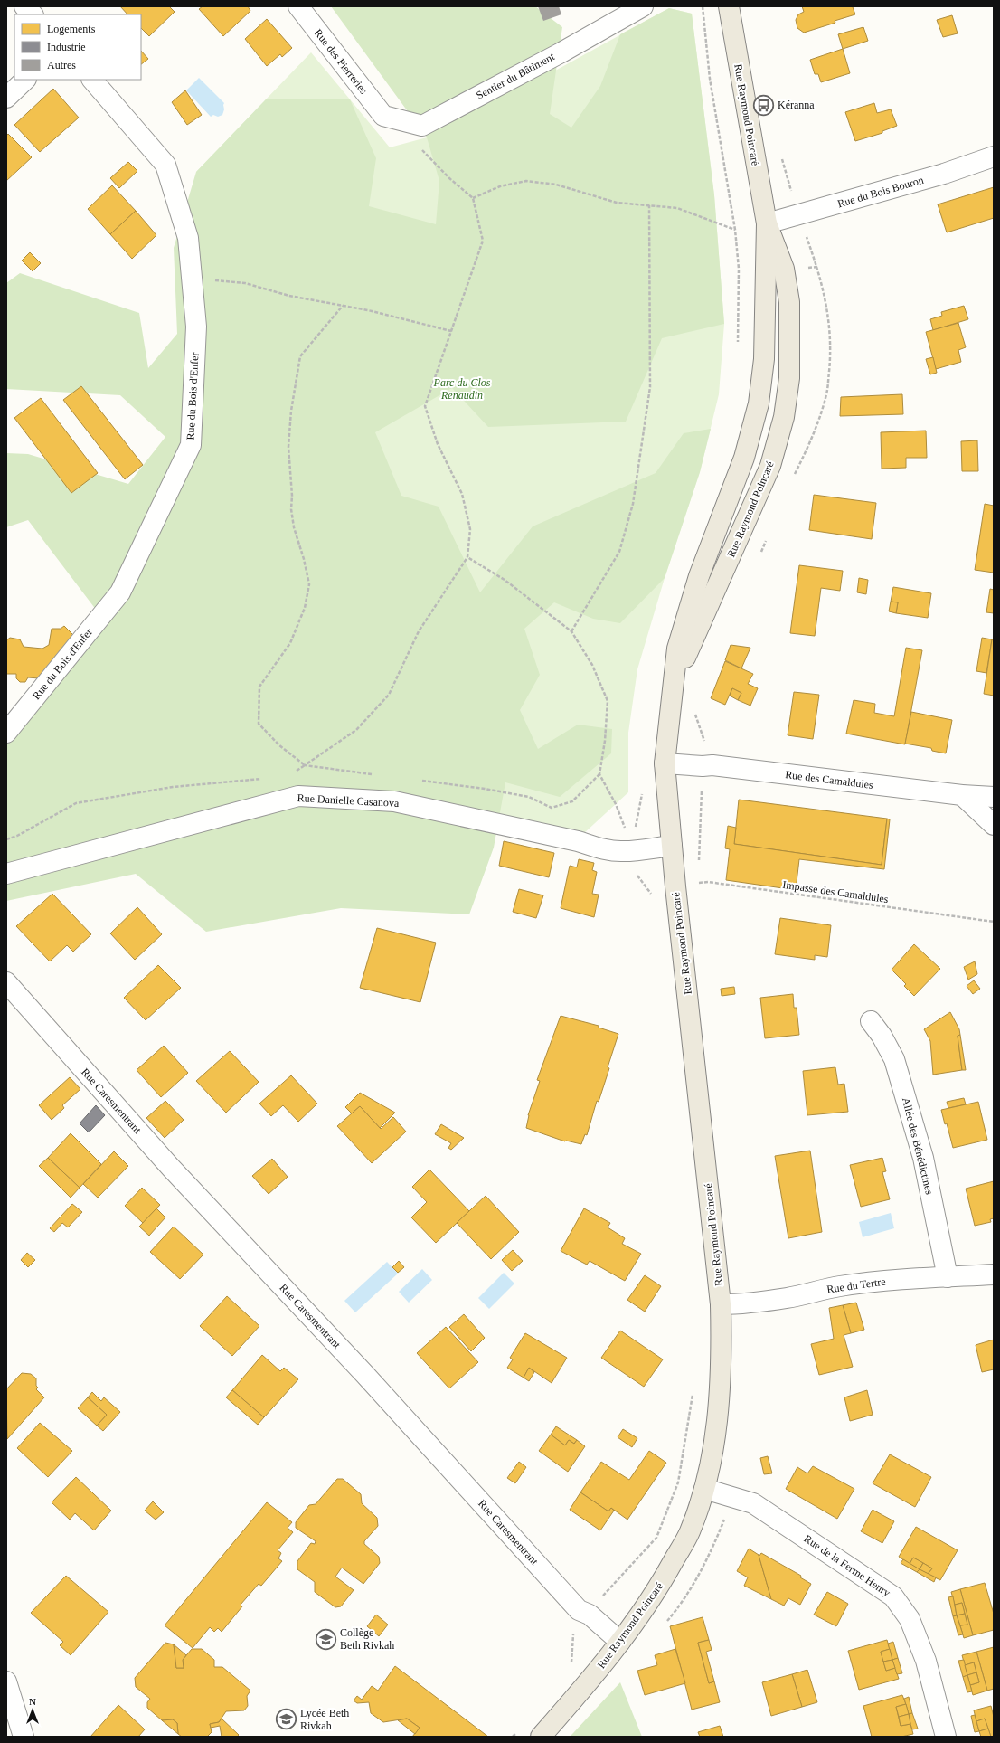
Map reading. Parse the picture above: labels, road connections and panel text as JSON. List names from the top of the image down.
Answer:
{
  "streets": {
    "main road": ["Rue Raymond Poincaré"],
    "street": [
      "Rue des Pierreries",
      "Sentier du Bâtiment",
      "Rue du Bois Bouron",
      "Rue du Bois d'Enfer",
      "Rue des Camaldules",
      "Rue Danielle Casanova",
      "Rue Caresmentrant",
      "Allée des Bénédictines",
      "Rue du Tertre",
      "Rue de la Ferme Henry"
    ],
    "path": ["Impasse des Camaldules"]
  },
  "crossings": [
    ["Rue des Pierreries", "Sentier du Bâtiment"],
    ["Rue Raymond Poincaré", "Rue du Bois Bouron"],
    ["Rue Raymond Poincaré", "Rue des Camaldules"],
    ["Rue Raymond Poincaré", "Rue Danielle Casanova"],
    ["Rue Raymond Poincaré", "Impasse des Camaldules"],
    ["Rue Raymond Poincaré", "Rue Caresmentrant"],
    ["Rue Raymond Poincaré", "Rue du Tertre"],
    ["Rue Raymond Poincaré", "Rue de la Ferme Henry"],
    ["Allée des Bénédictines", "Rue du Tertre"]
  ],
  "parks": ["Parc du Clos Renaudin"],
  "places": {
    "bus stop": ["Kéranna"],
    "school or university": ["Collège Beth Rivkah", "Lycée Beth Rivkah"]
  },
  "legend": ["Logements", "Industrie", "Autres"],
  "north": "top"
}
